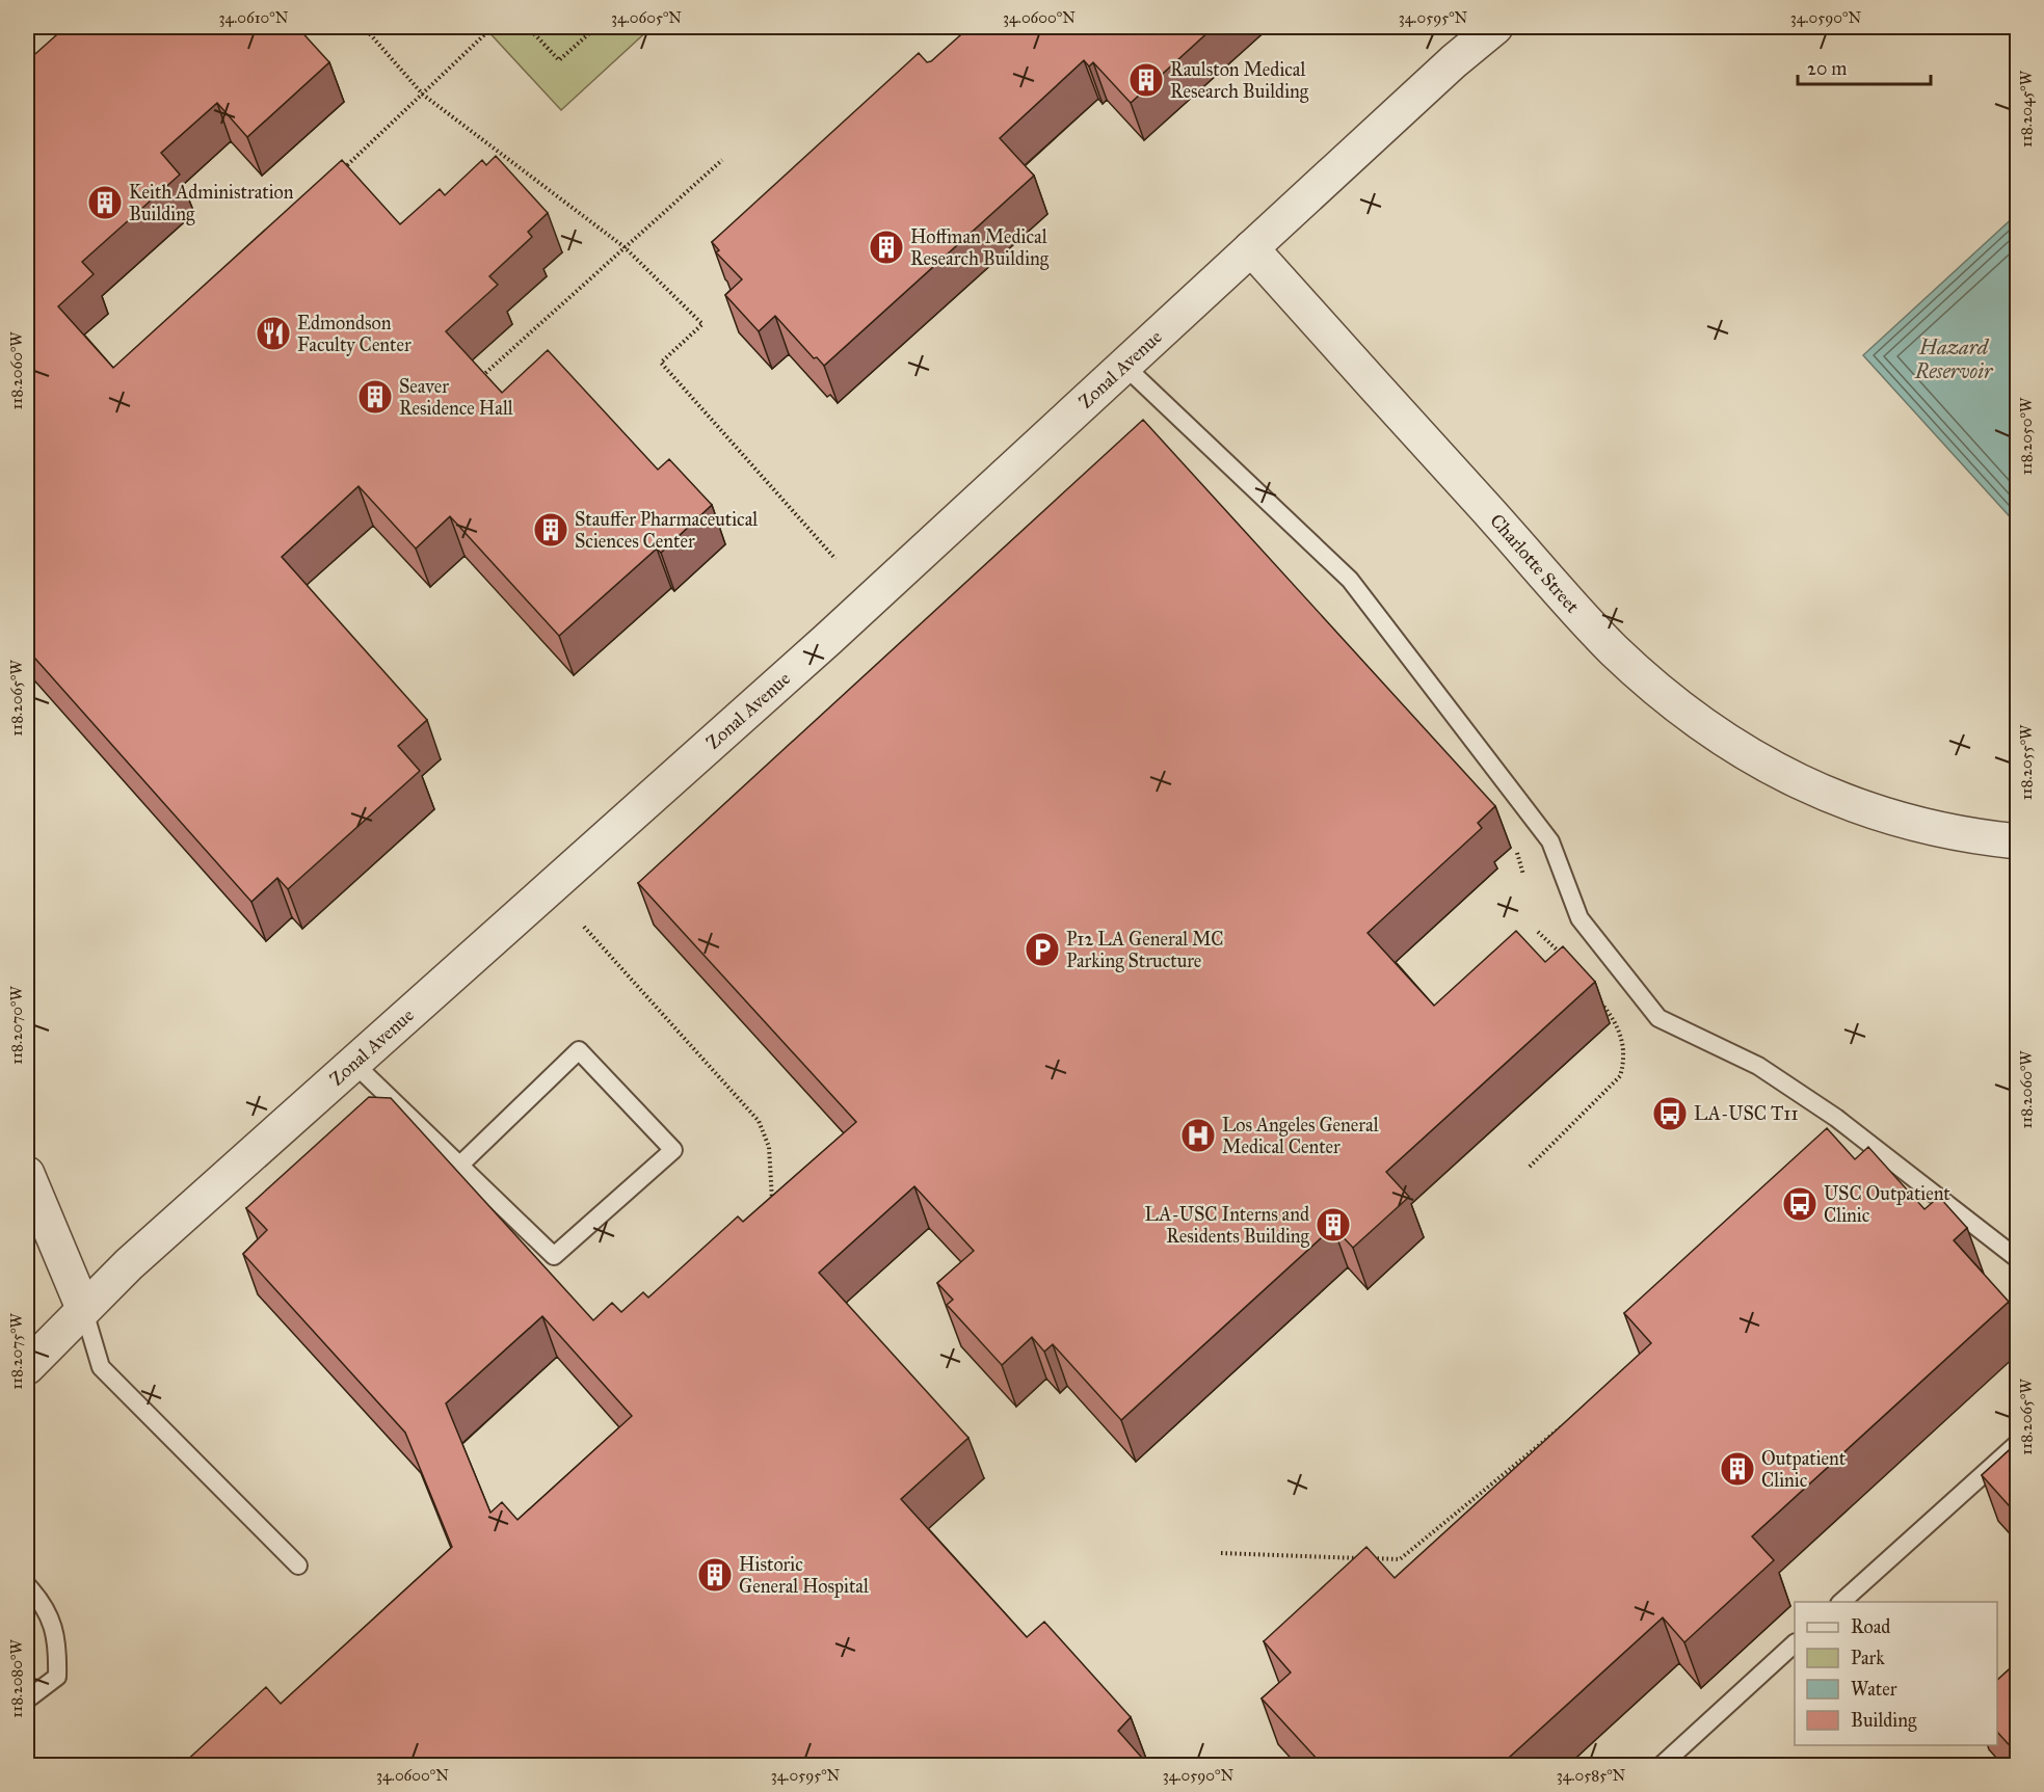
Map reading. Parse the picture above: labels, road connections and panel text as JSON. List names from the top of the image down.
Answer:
{
  "streets": {
    "street": ["Zonal Avenue", "Charlotte Street"]
  },
  "crossings": [
    ["Zonal Avenue", "Charlotte Street"]
  ],
  "water": ["Hazard Reservoir"],
  "places": {
    "building": [
      "Raulston Medical Research Building",
      "Keith Administration Building",
      "Hoffman Medical Research Building",
      "Seaver Residence Hall",
      "Stauffer Pharmaceutical Sciences Center",
      "LA-USC Interns and Residents Building",
      "Outpatient Clinic",
      "Historic General Hospital"
    ],
    "restaurant": ["Edmondson Faculty Center"],
    "parking": ["P12 LA General MC Parking Structure"],
    "bus stop": ["LA-USC T11", "USC Outpatient Clinic"],
    "hospital": ["Los Angeles General Medical Center"]
  },
  "legend": [
    "Road",
    "Park",
    "Water",
    "Building"
  ],
  "scale_bar": "20 m",
  "coordinates": [
    "34.0610°N",
    "34.0605°N",
    "34.0600°N",
    "34.0595°N",
    "34.0590°N",
    "118.2045°W",
    "118.2060°W",
    "118.2050°W",
    "118.2065°W",
    "118.2055°W",
    "118.2070°W",
    "118.2075°W",
    "118.2080°W",
    "34.0585°N"
  ]
}
